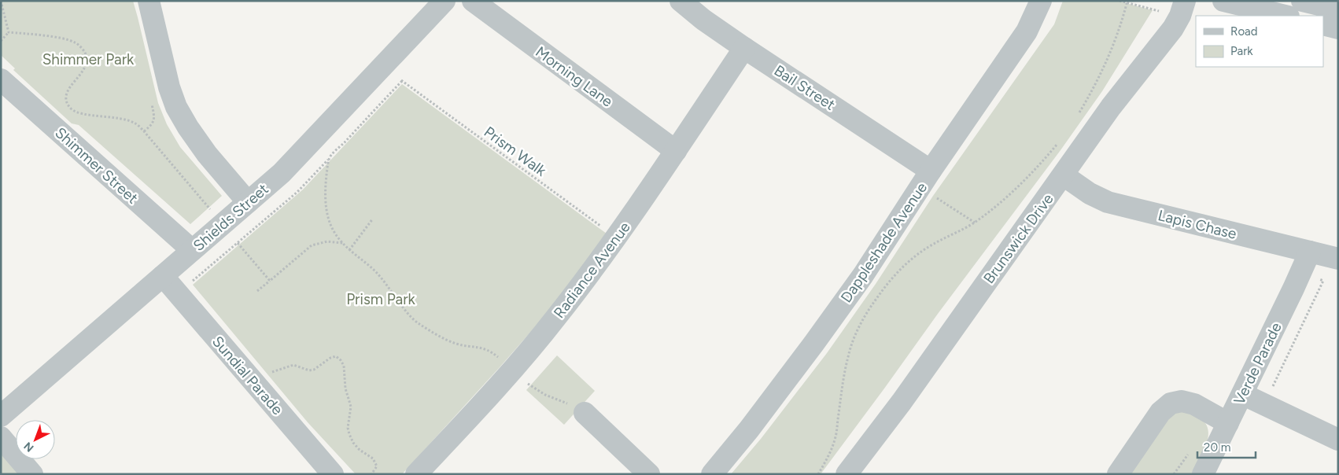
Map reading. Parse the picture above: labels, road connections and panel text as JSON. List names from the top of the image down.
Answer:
{
  "streets": {
    "street": [
      "Morning Lane",
      "Bail Street",
      "Shimmer Street",
      "Shields Street",
      "Lapis Chase",
      "Brunswick Drive",
      "Dappleshade Avenue",
      "Radiance Avenue",
      "Verde Parade",
      "Sundial Parade"
    ],
    "path": ["Prism Walk"]
  },
  "crossings": [
    ["Morning Lane", "Radiance Avenue"],
    ["Bail Street", "Dappleshade Avenue"],
    ["Bail Street", "Radiance Avenue"],
    ["Prism Walk", "Radiance Avenue"],
    ["Shimmer Street", "Shields Street"],
    ["Shields Street", "Sundial Parade"],
    ["Lapis Chase", "Brunswick Drive"],
    ["Lapis Chase", "Verde Parade"]
  ],
  "parks": ["Shimmer Park", "Prism Park"],
  "legend": ["Road", "Park"],
  "scale_bar": "20 m",
  "north": "bottom left"
}
